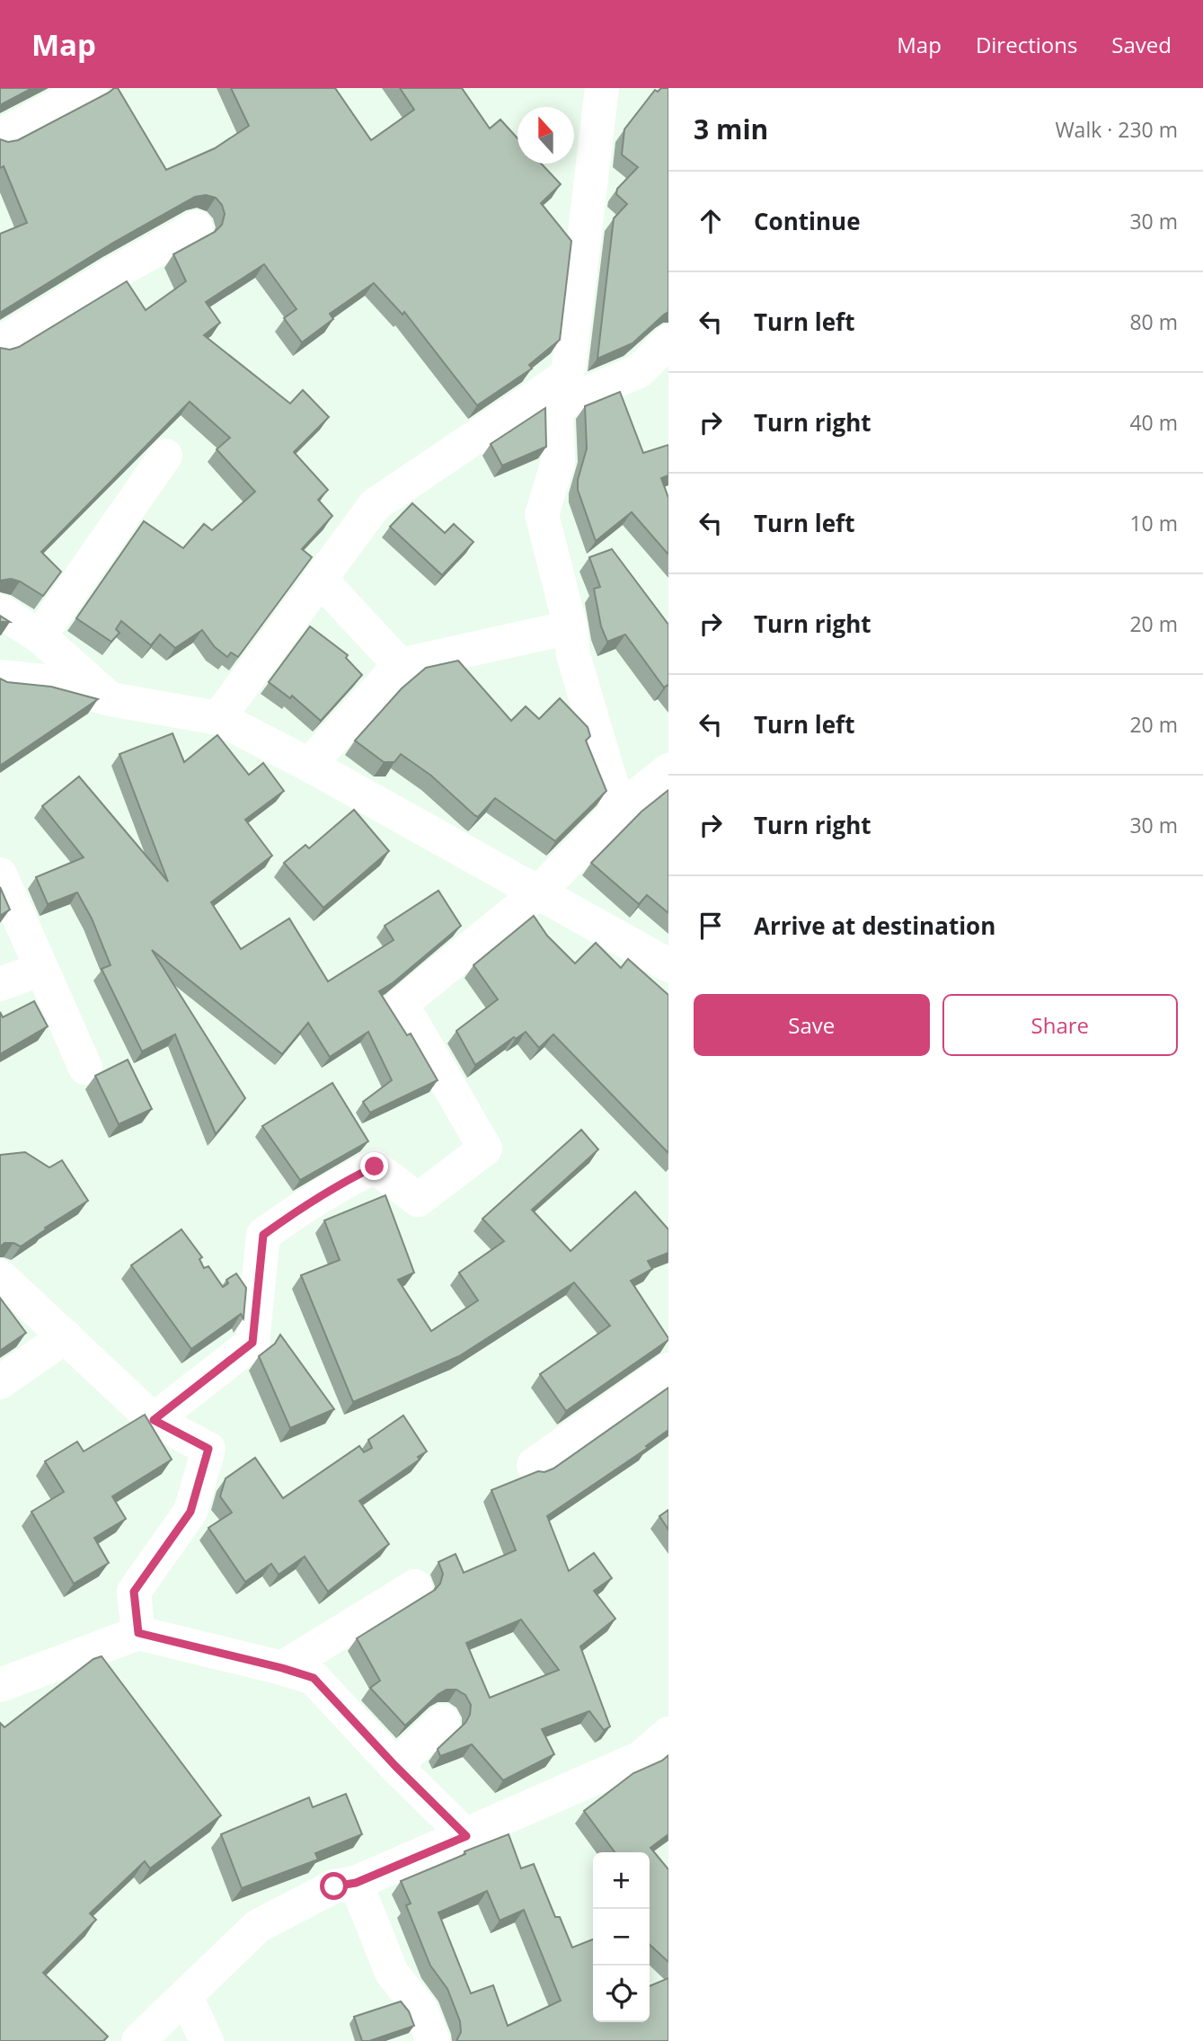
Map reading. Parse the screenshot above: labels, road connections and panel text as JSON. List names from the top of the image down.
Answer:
{
  "north": "top",
  "page": {
    "header": "Map",
    "nav": ["Map", "Directions", "Saved"],
    "heading": ["3 min", "Walk · 230 m"],
    "list": [
      ["Continue", "30 m"],
      ["Turn left", "80 m"],
      ["Turn right", "40 m"],
      ["Turn left", "10 m"],
      ["Turn right", "20 m"],
      ["Turn left", "20 m"],
      ["Turn right", "30 m"],
      "Arrive at destination"
    ],
    "buttons": ["Save", "Share"],
    "map_buttons": ["+", "−"]
  }
}
